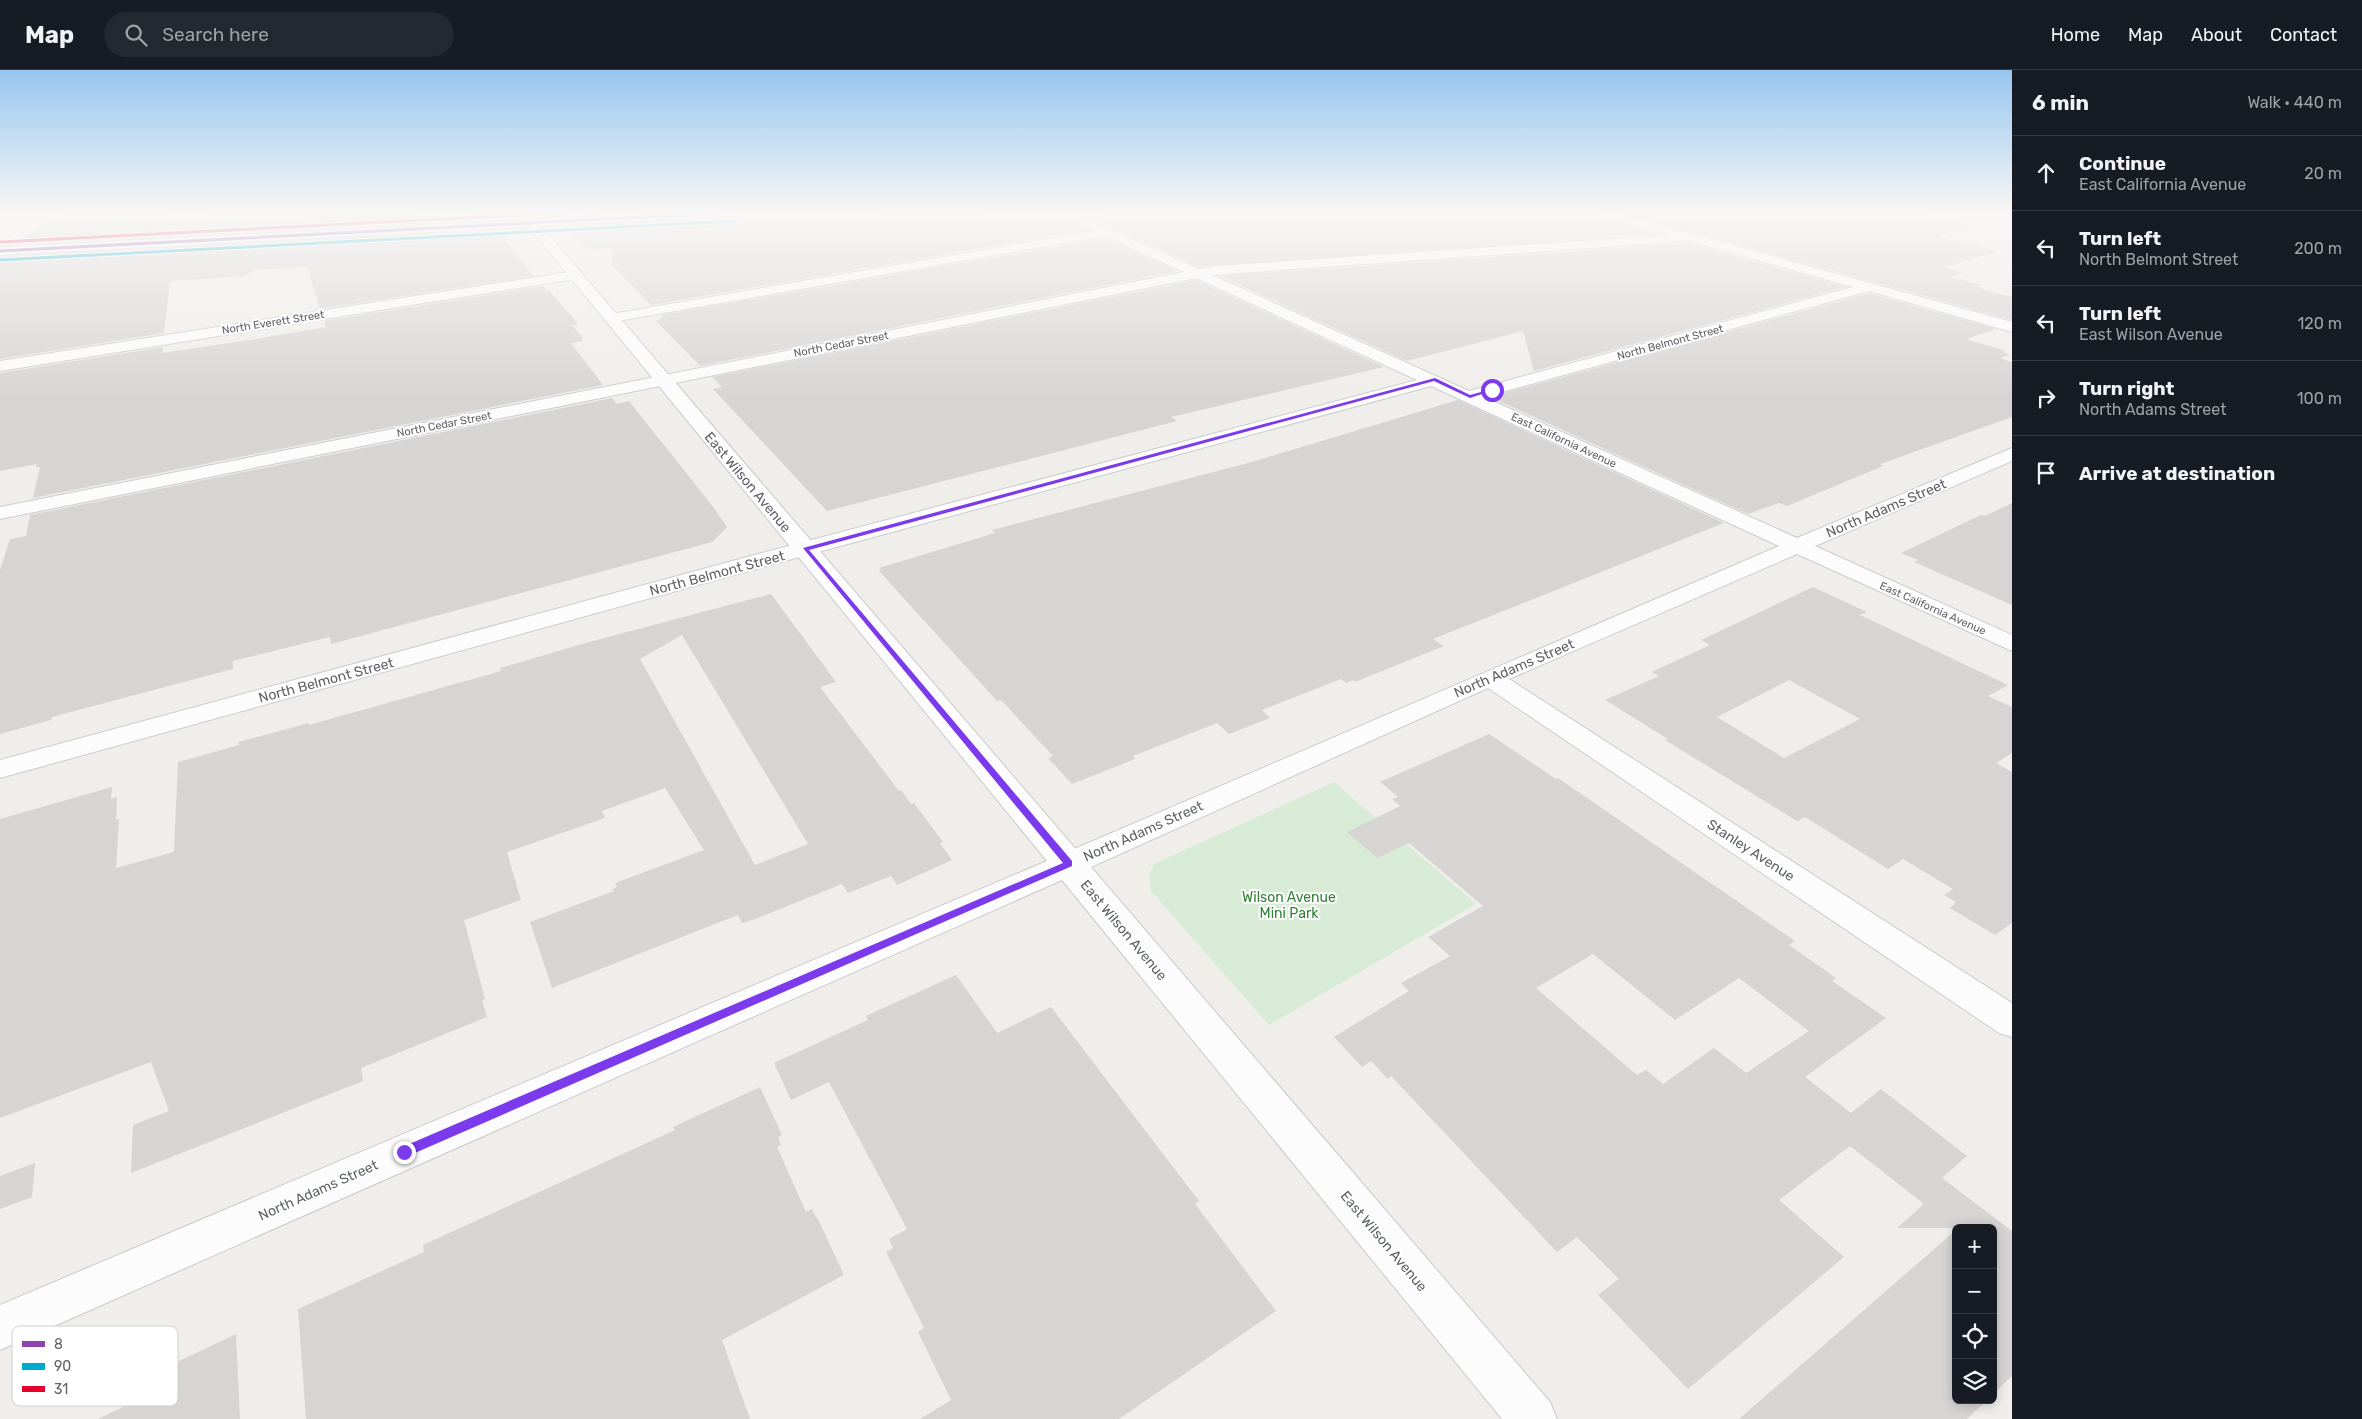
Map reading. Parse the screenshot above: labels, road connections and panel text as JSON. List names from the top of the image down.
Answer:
{
  "streets": {
    "street": [
      "North Everett Street",
      "North Belmont Street",
      "North Cedar Street",
      "East California Avenue",
      "East Wilson Avenue",
      "North Adams Street",
      "Stanley Avenue"
    ]
  },
  "crossings": [
    ["North Belmont Street", "East California Avenue"],
    ["North Belmont Street", "East Wilson Avenue"],
    ["North Cedar Street", "East Wilson Avenue"],
    ["East California Avenue", "North Adams Street"],
    ["East Wilson Avenue", "North Adams Street"],
    ["North Adams Street", "Stanley Avenue"]
  ],
  "parks": ["Wilson Avenue Mini Park"],
  "legend": ["8", "90", "31"],
  "page": {
    "header": "Map",
    "search": "Search here",
    "nav": [
      "Home",
      "Map",
      "About",
      "Contact"
    ],
    "heading": ["6 min", "Walk · 440 m"],
    "list": [
      ["Continue", "East California Avenue", "20 m"],
      ["Turn left", "North Belmont Street", "200 m"],
      ["Turn left", "East Wilson Avenue", "120 m"],
      ["Turn right", "North Adams Street", "100 m"],
      "Arrive at destination"
    ],
    "map_buttons": ["+", "−"]
  }
}
